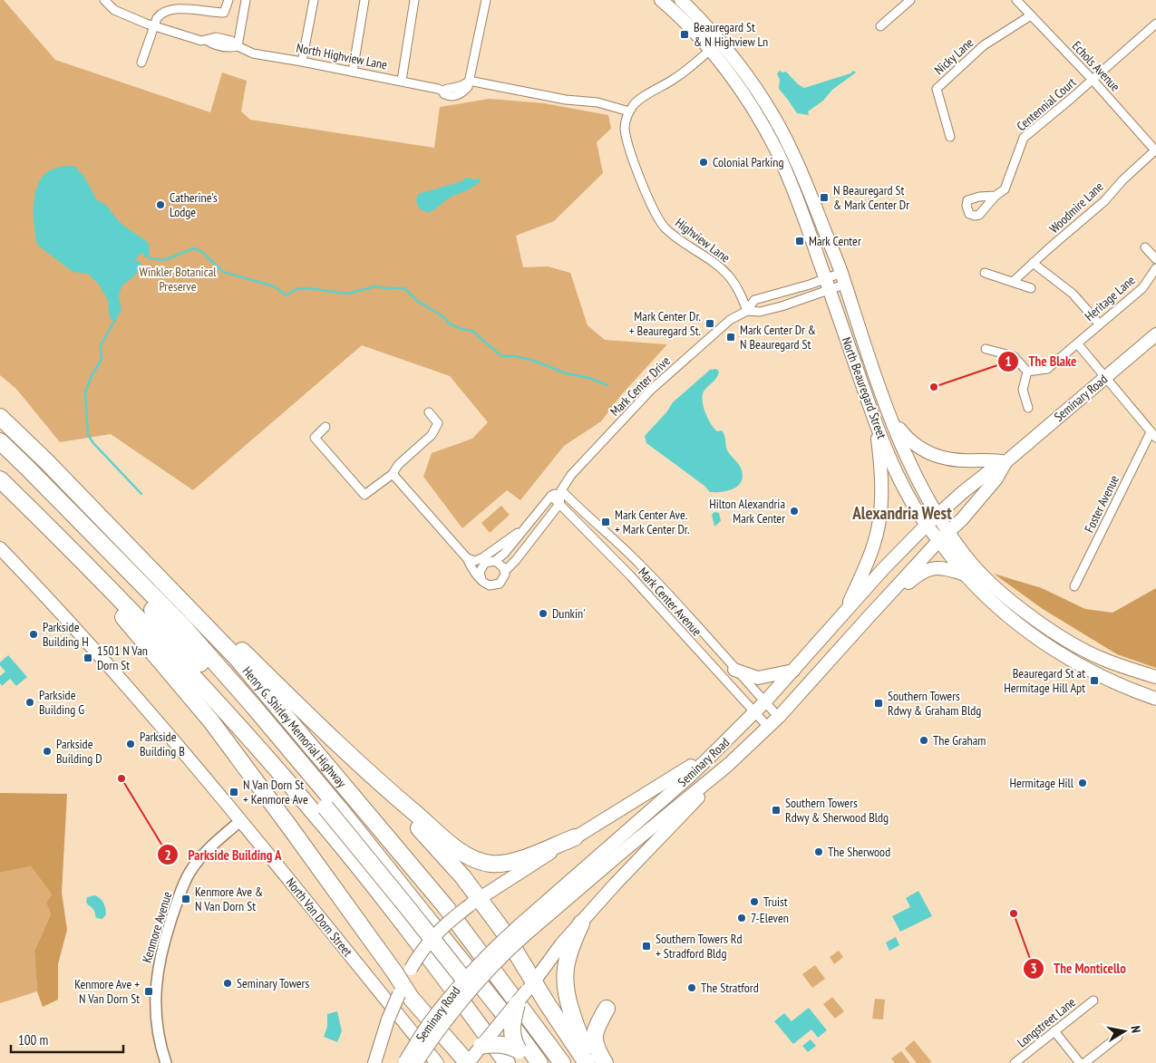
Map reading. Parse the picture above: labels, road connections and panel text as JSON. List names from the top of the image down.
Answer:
{
  "streets": {
    "highway": ["Henry G. Shirley Memorial Highway"],
    "main road": ["North Beauregard Street", "Seminary Road", "North Van Dorn Street"],
    "street": [
      "North Highview Lane",
      "Nicky Lane",
      "Echols Avenue",
      "Centennial Court",
      "Woodmire Lane",
      "Highview Lane",
      "Heritage Lane",
      "Mark Center Drive",
      "Foster Avenue",
      "Mark Center Avenue",
      "Kenmore Avenue",
      "Longstreet Lane"
    ]
  },
  "crossings": [
    ["Nicky Lane", "Echols Avenue"],
    ["Echols Avenue", "Centennial Court"],
    ["Echols Avenue", "Woodmire Lane"],
    ["Highview Lane", "Mark Center Drive"],
    ["Mark Center Drive", "North Beauregard Street"],
    ["Mark Center Drive", "Mark Center Avenue"],
    ["North Beauregard Street", "Seminary Road"],
    ["Seminary Road", "Mark Center Avenue"],
    ["North Van Dorn Street", "Kenmore Avenue"]
  ],
  "districts": ["Alexandria West"],
  "parks": ["Winkler Botanical Preserve"],
  "places": {
    "transit": [
      "Beauregard St & N Highview Ln",
      "N Beauregard St & Mark Center Dr",
      "Mark Center",
      "Mark Center Dr. + Beauregard St.",
      "Mark Center Dr & N Beauregard St",
      "Mark Center Ave. + Mark Center Dr.",
      "1501 N Van Dorn St",
      "Beauregard St at Hermitage Hill Apt",
      "Southern Towers Rdwy & Graham Bldg",
      "N Van Dorn St + Kenmore Ave",
      "Southern Towers Rdwy & Sherwood Bldg",
      "Kenmore Ave & N Van Dorn St",
      "Southern Towers Rd + Stradford Bldg",
      "Kenmore Ave + N Van Dorn St"
    ],
    "other": [
      "Colonial Parking",
      "Catherine's Lodge",
      "The Blake",
      "Hilton Alexandria Mark Center",
      "Dunkin'",
      "Parkside Building H",
      "Parkside Building G",
      "The Graham",
      "Parkside Building B",
      "Parkside Building D",
      "Parkside Building A",
      "Hermitage Hill",
      "The Sherwood",
      "Truist",
      "The Monticello",
      "7-Eleven",
      "Seminary Towers",
      "The Stratford"
    ]
  },
  "scale_bar": "100 m",
  "north": "right"
}
